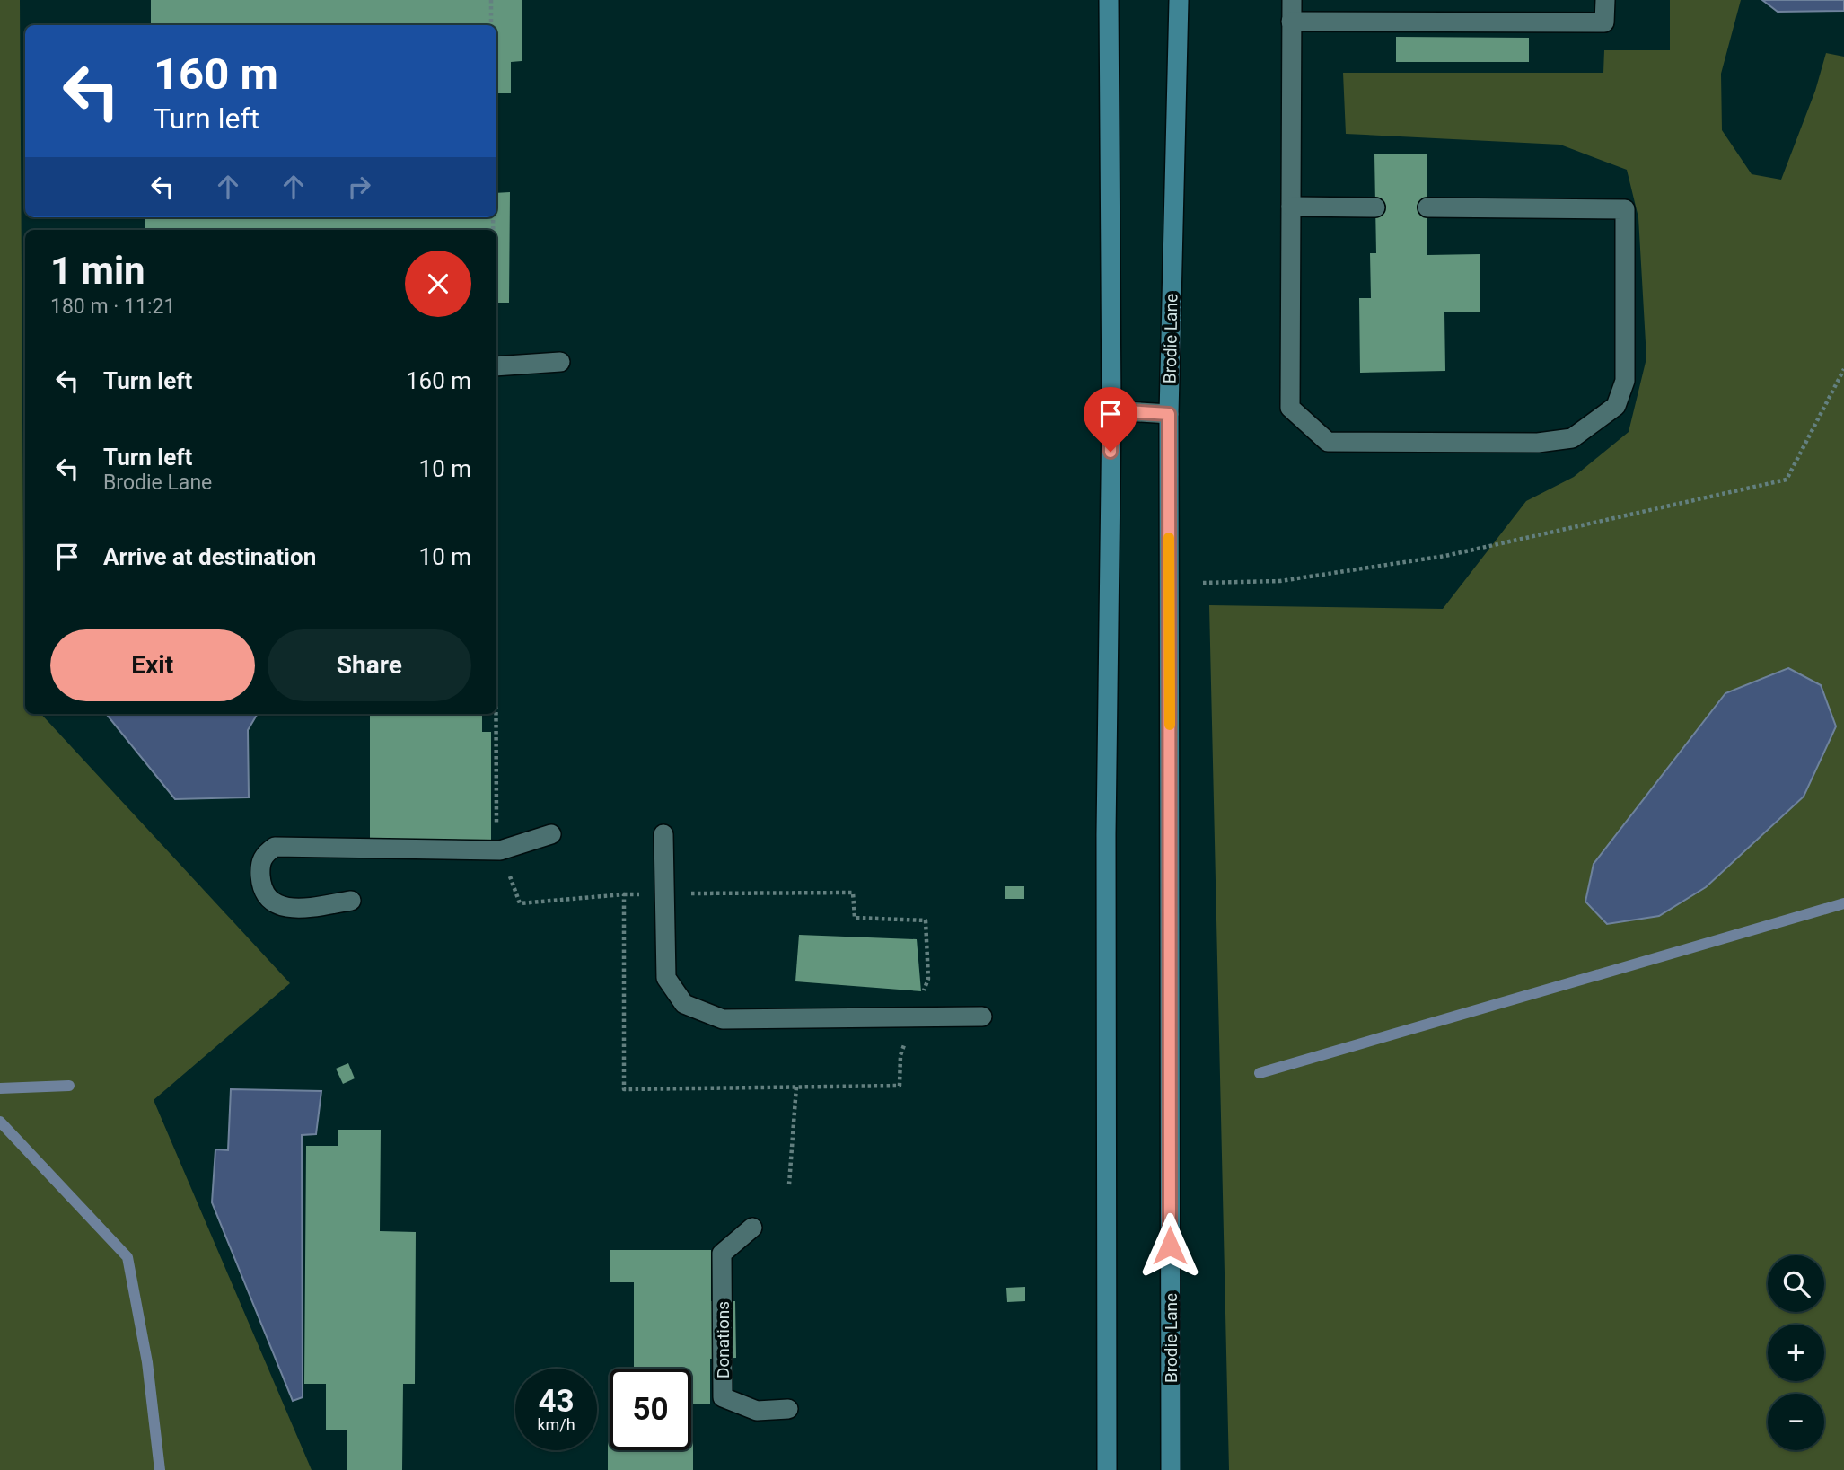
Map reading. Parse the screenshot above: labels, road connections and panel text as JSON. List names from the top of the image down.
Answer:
{
  "streets": {
    "main road": ["Brodie Lane"],
    "lane": ["Donations"]
  },
  "page": {
    "turn": ["160 m", "Turn left"],
    "heading": ["1 min", "180 m · 11:21"],
    "list": [
      {
        "name": "Turn left",
        "value": "160 m"
      },
      {
        "name": "Turn left",
        "note": "Brodie Lane",
        "value": "10 m"
      },
      {
        "name": "Arrive at destination",
        "value": "10 m"
      }
    ],
    "buttons": ["Exit", "Share"],
    "map_buttons": ["+", "−"],
    "speed": "43 km/h",
    "limit": "50"
  }
}
